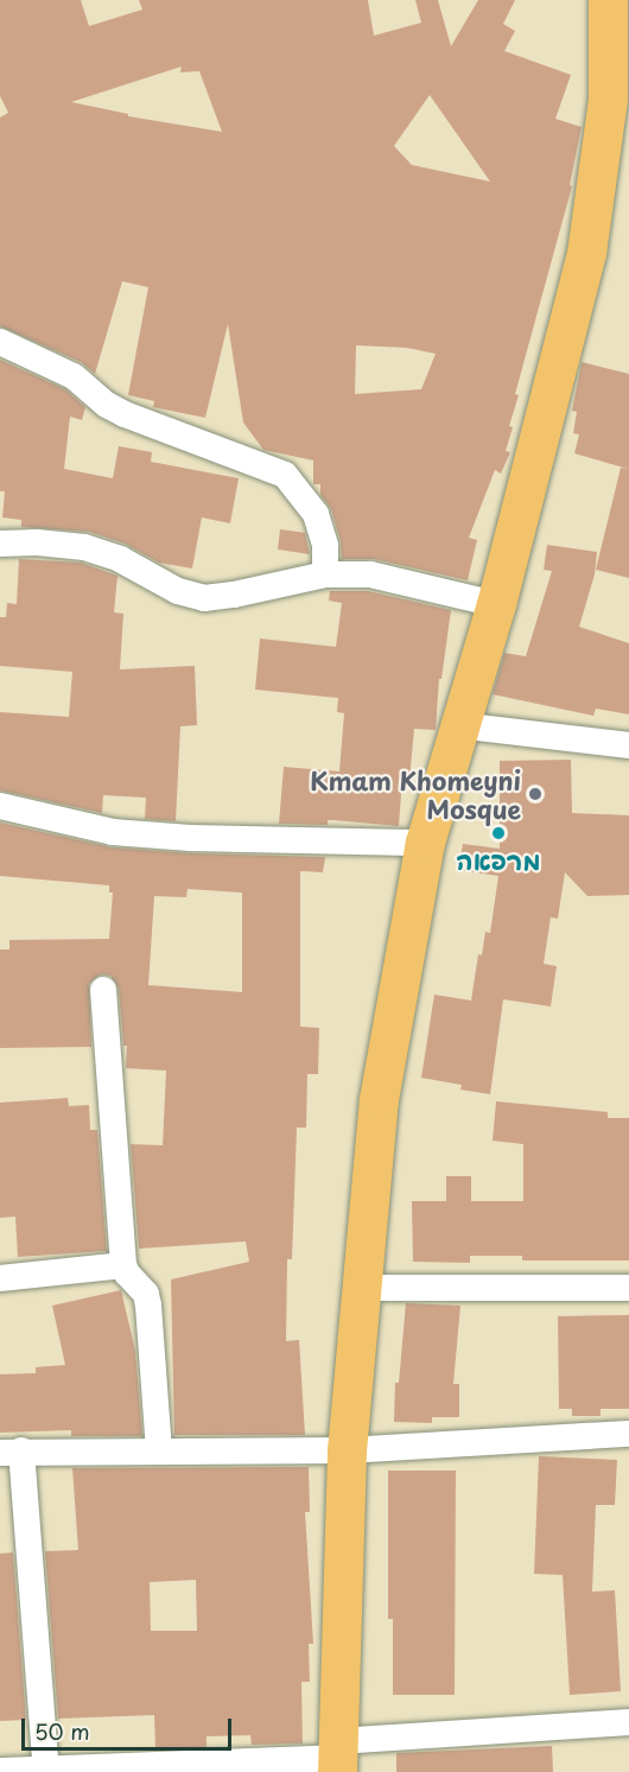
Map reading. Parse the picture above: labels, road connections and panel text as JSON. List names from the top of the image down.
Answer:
{
  "places": ["Kmam Khomeyni Mosque", "מרפאה"],
  "scale_bar": "50 m"
}
